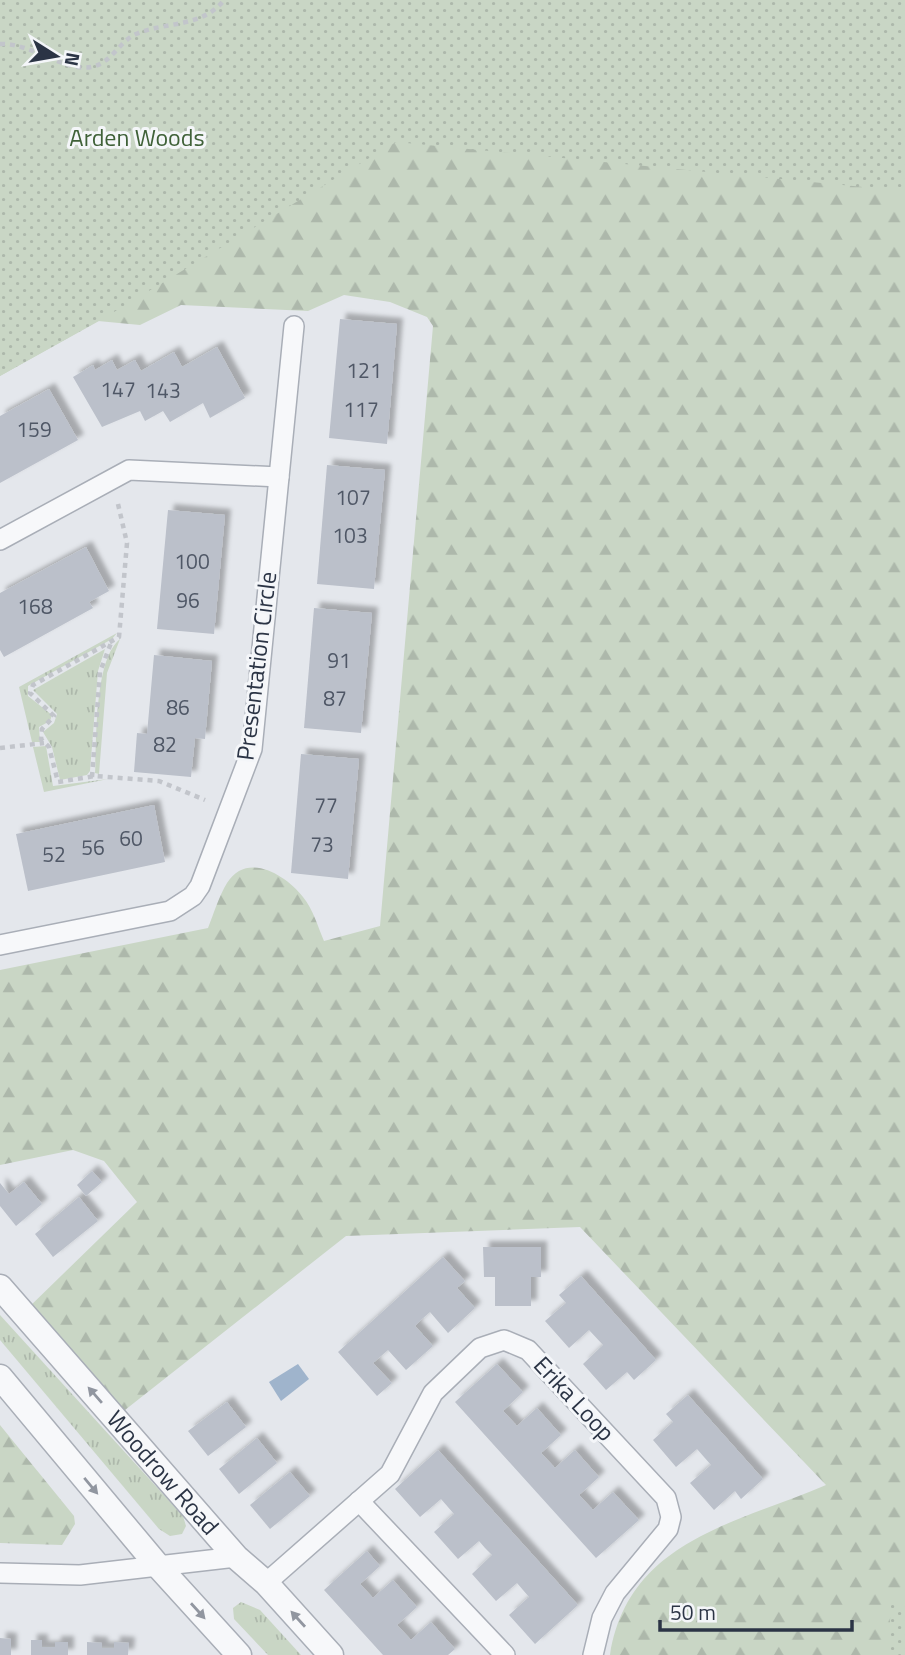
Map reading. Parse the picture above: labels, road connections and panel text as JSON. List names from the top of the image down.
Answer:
{
  "streets": {
    "street": ["Presentation Circle", "Erika Loop", "Woodrow Road"]
  },
  "crossings": [
    ["Erika Loop", "Woodrow Road"]
  ],
  "parks": ["Arden Woods"],
  "house_numbers": [
    "121",
    "147",
    "143",
    "117",
    "159",
    "107",
    "103",
    "100",
    "96",
    "168",
    "91",
    "87",
    "86",
    "82",
    "77",
    "60",
    "73",
    "56",
    "52"
  ],
  "scale_bar": "50 m",
  "north": "right"
}
